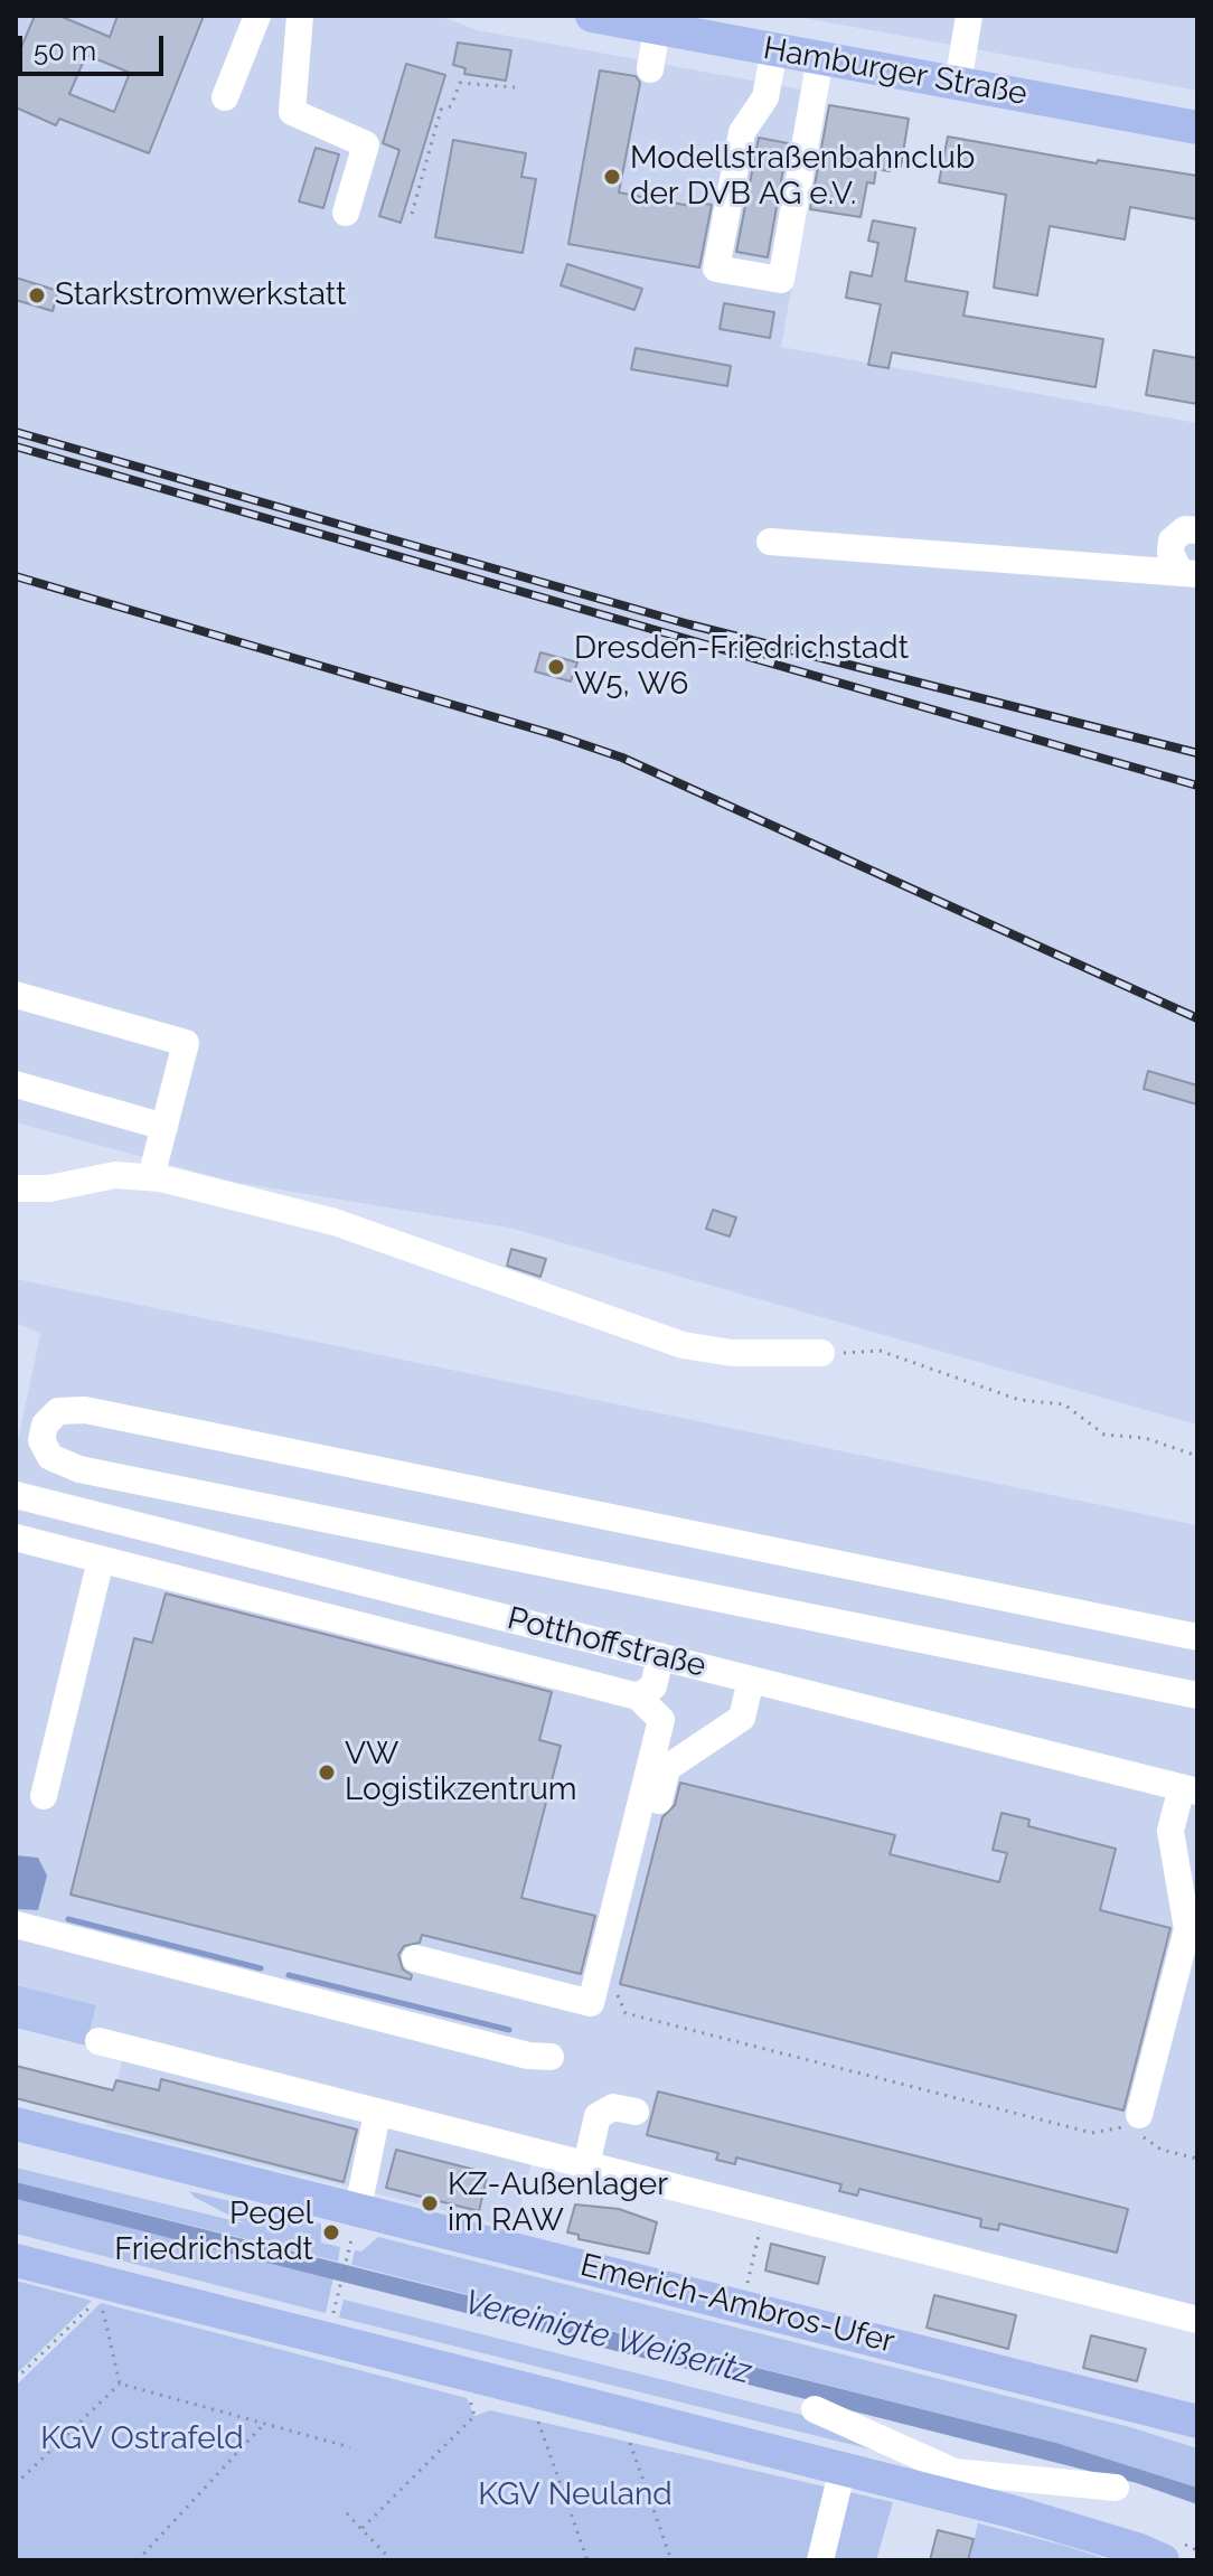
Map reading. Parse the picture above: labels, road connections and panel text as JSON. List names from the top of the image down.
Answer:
{
  "streets": {
    "main road": ["Hamburger Straße", "Emerich-Ambros-Ufer"],
    "street": ["Potthoffstraße"]
  },
  "water": ["Vereinigte Weißeritz"],
  "parks": ["KGV Ostrafeld", "KGV Neuland"],
  "places": [
    "Modellstraßenbahnclub der DVB AG e.V.",
    "Starkstromwerkstatt",
    "Dresden-Friedrichstadt W5, W6",
    "VW Logistikzentrum",
    "KZ-Außenlager im RAW",
    "Pegel Friedrichstadt"
  ],
  "scale_bar": "50 m"
}
